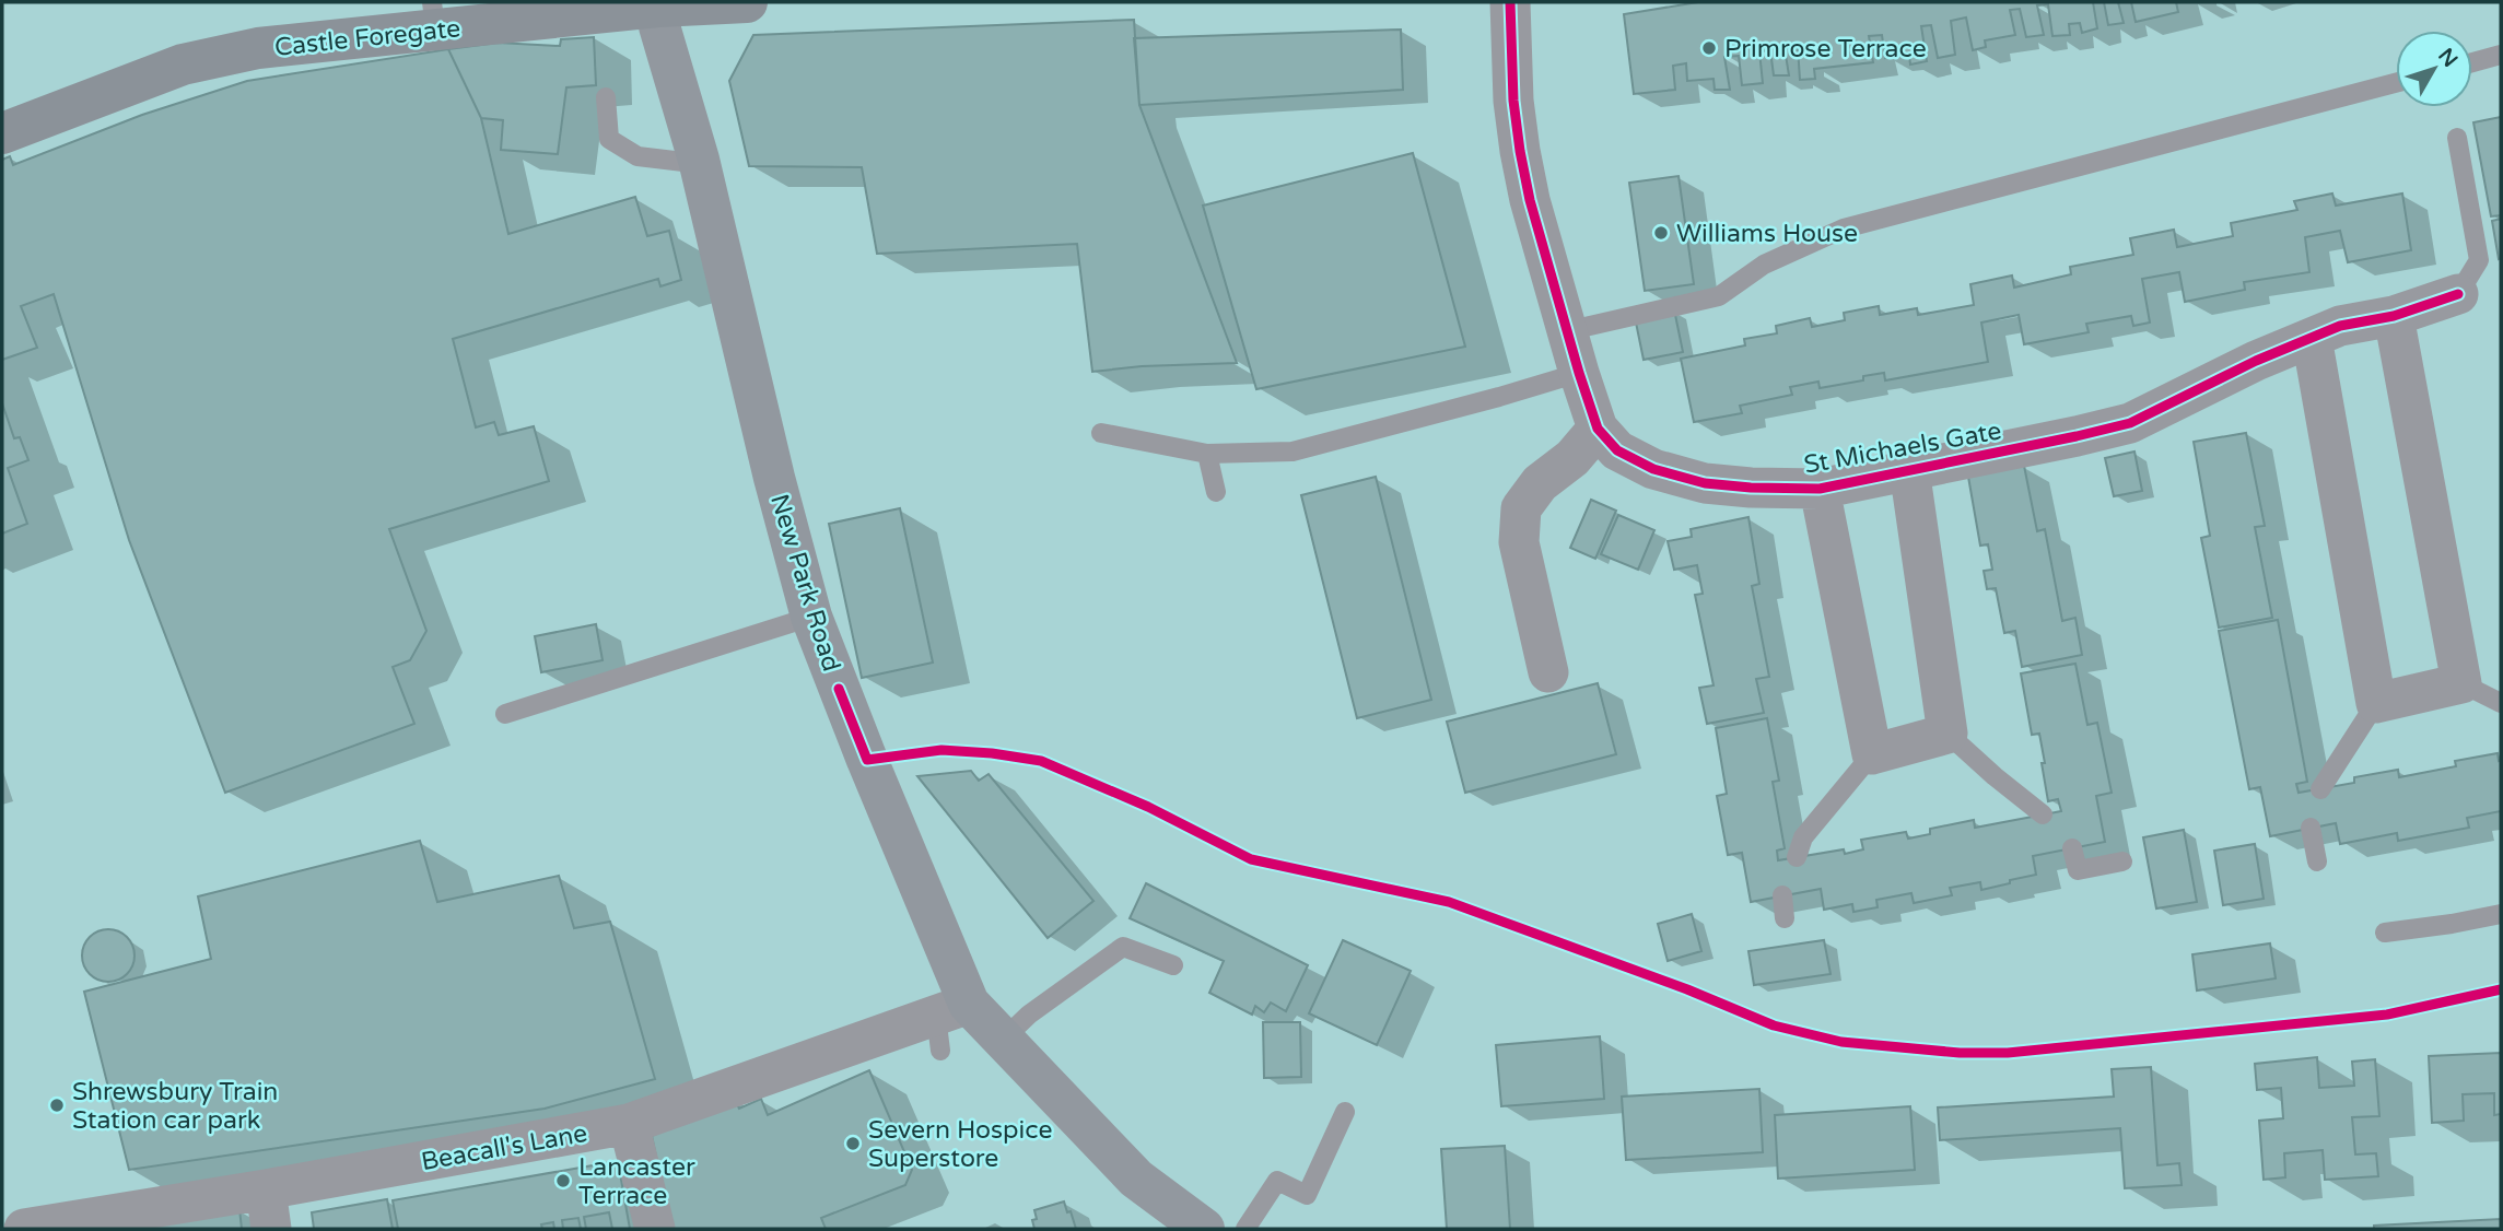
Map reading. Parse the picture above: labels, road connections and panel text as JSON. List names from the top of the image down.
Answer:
{
  "streets": {
    "main road": ["Castle Foregate"],
    "street": ["St Michaels Gate", "New Park Road", "Beacall's Lane"]
  },
  "crossings": [
    ["Castle Foregate", "New Park Road"],
    ["New Park Road", "Beacall's Lane"]
  ],
  "places": [
    "Primrose Terrace",
    "Williams House",
    "Shrewsbury Train Station car park",
    "Severn Hospice Superstore",
    "Lancaster Terrace"
  ],
  "north": "top right"
}
